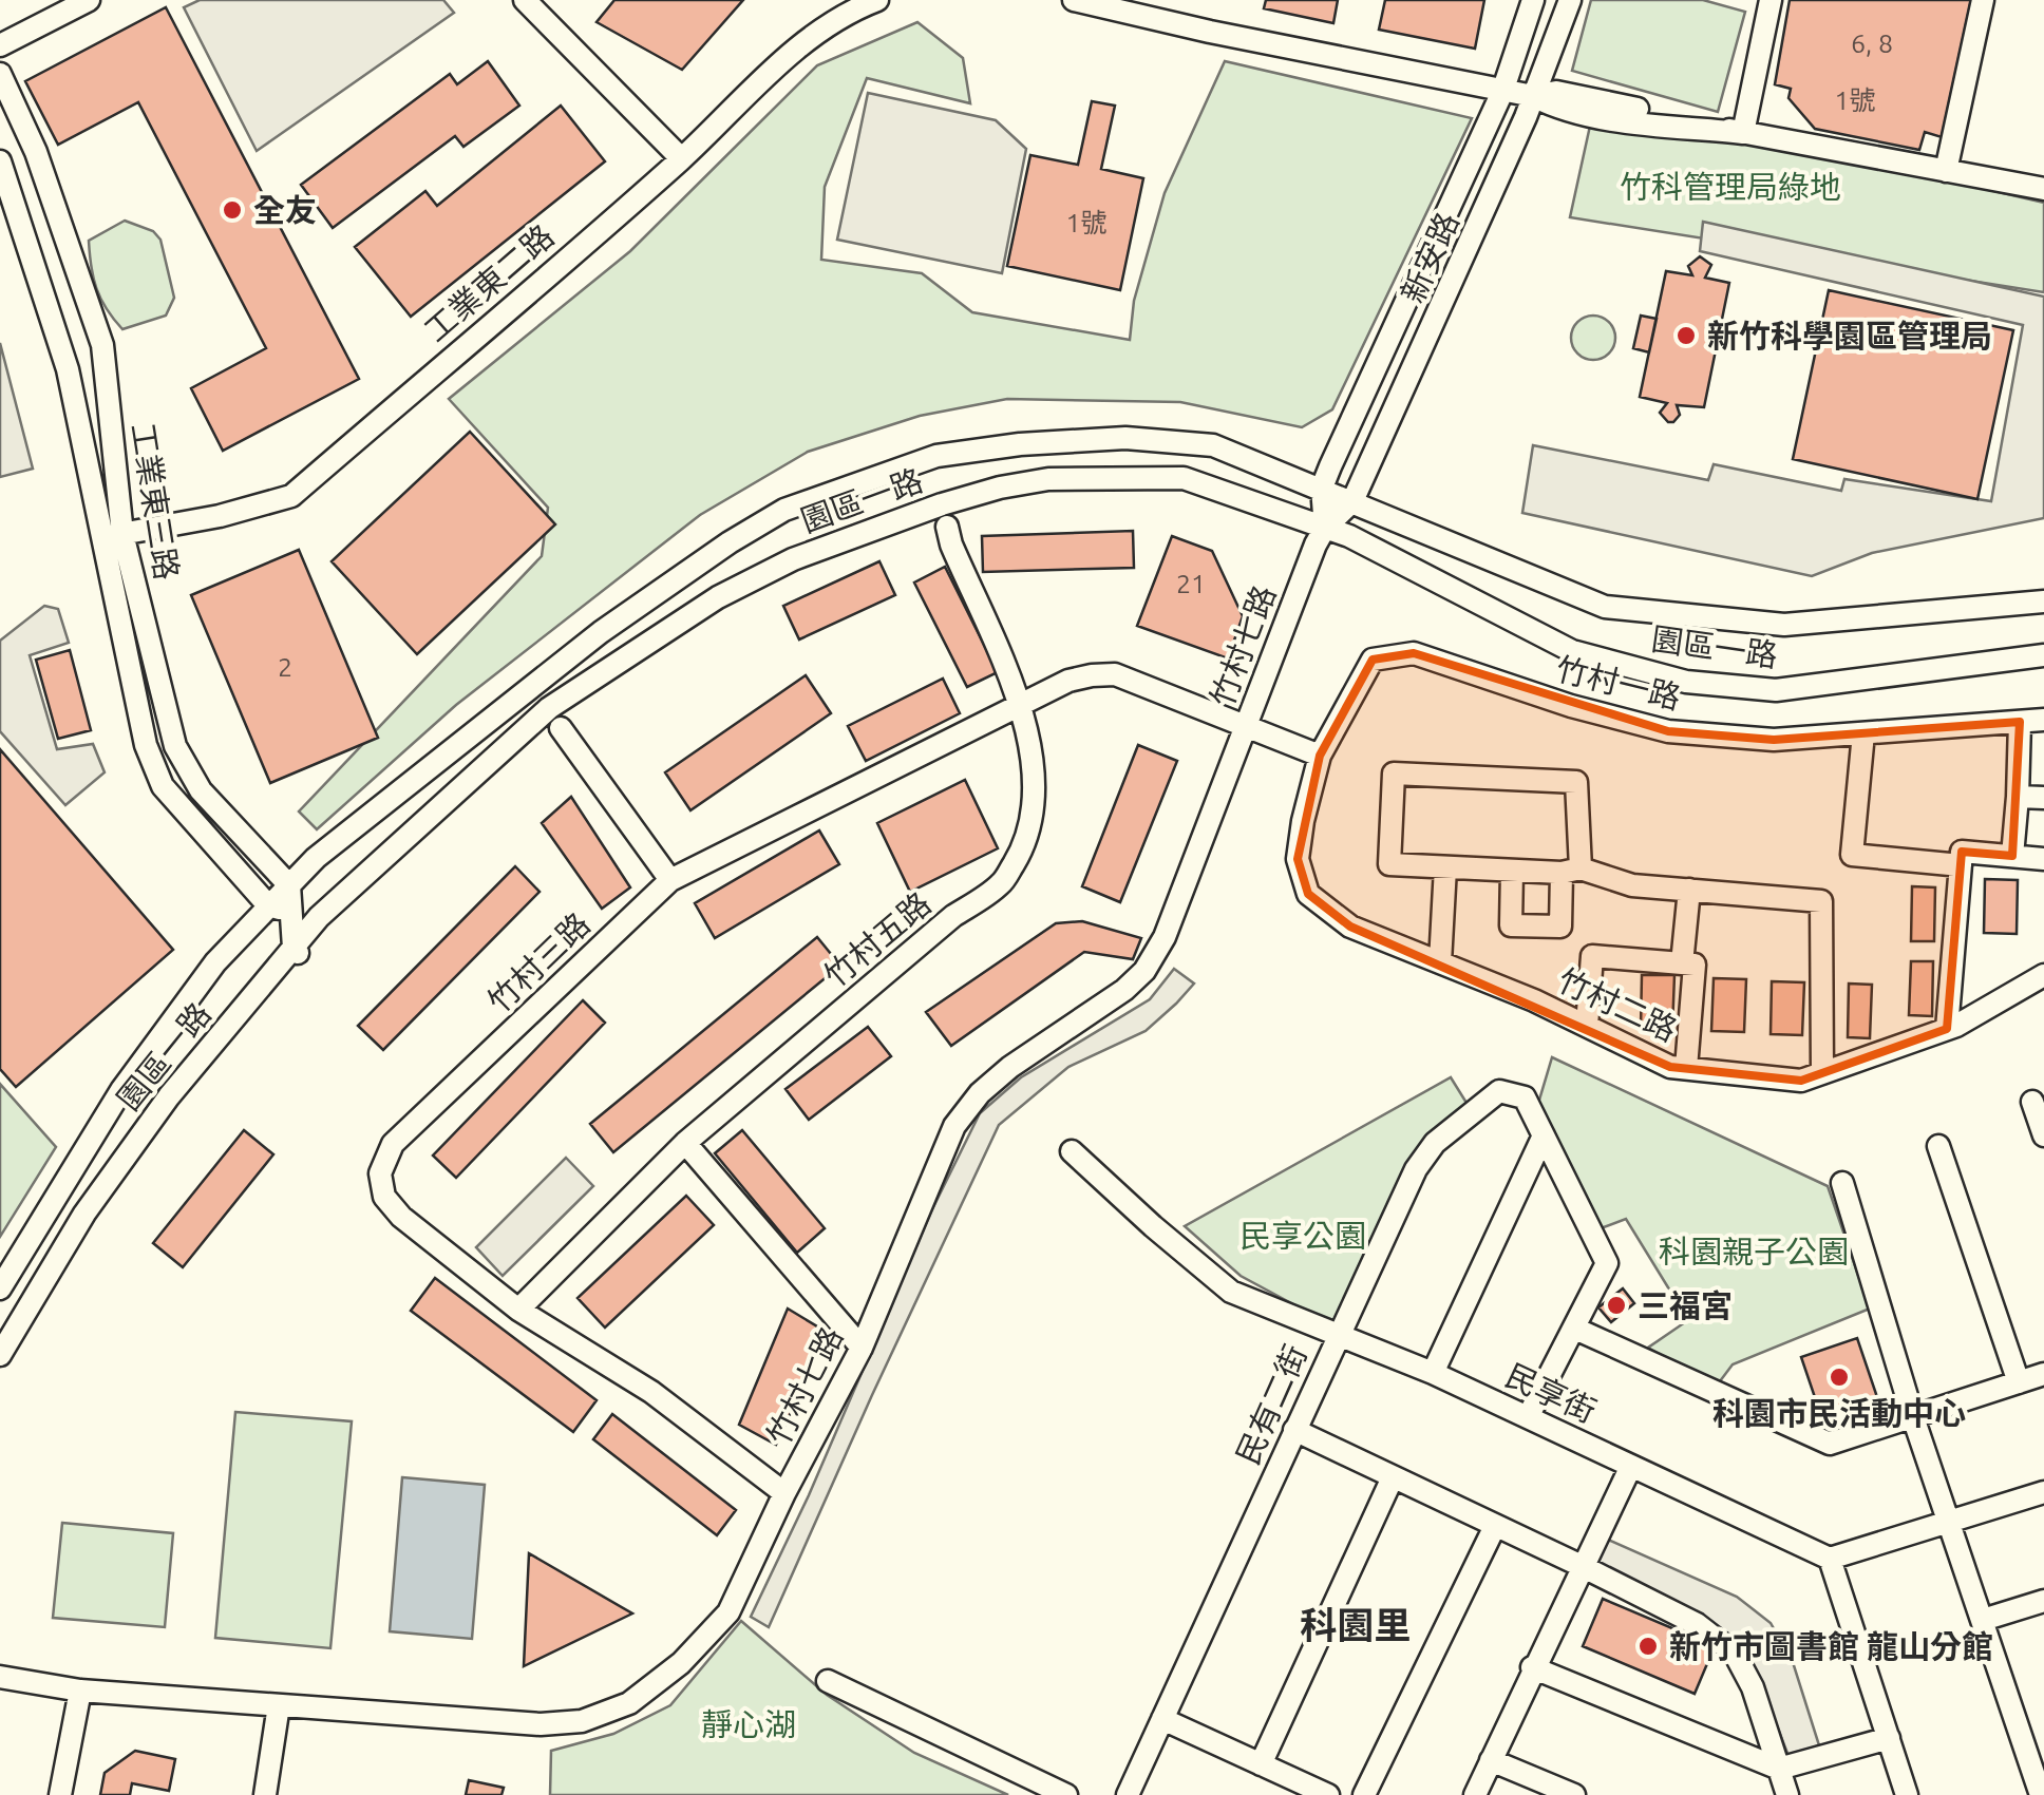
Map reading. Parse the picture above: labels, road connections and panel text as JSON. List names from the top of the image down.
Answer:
{
  "streets": {
    "street": [
      "新安路",
      "工業東二路",
      "園區一路",
      "工業東三路",
      "竹村七路",
      "竹村一路",
      "竹村五路",
      "竹村三路",
      "竹村二路",
      "民享街",
      "民有二街"
    ]
  },
  "crossings": [
    ["新安路", "園區一路"],
    ["新安路", "竹村七路"],
    ["工業東二路", "工業東三路"],
    ["園區一路", "工業東三路"],
    ["園區一路", "竹村七路"],
    ["竹村七路", "竹村三路"],
    ["竹村一路", "竹村二路"],
    ["竹村五路", "竹村三路"],
    ["民享街", "民有二街"]
  ],
  "districts": ["科園里"],
  "parks": [
    "竹科管理局綠地",
    "民享公園",
    "科園親子公園",
    "靜心湖"
  ],
  "places": [
    "全友",
    "新竹科學園區管理局",
    "三福宮",
    "科園市民活動中心",
    "新竹市圖書館 龍山分館"
  ],
  "house_numbers": [
    "6, 8",
    "1號",
    "1號",
    "21",
    "2"
  ]
}
